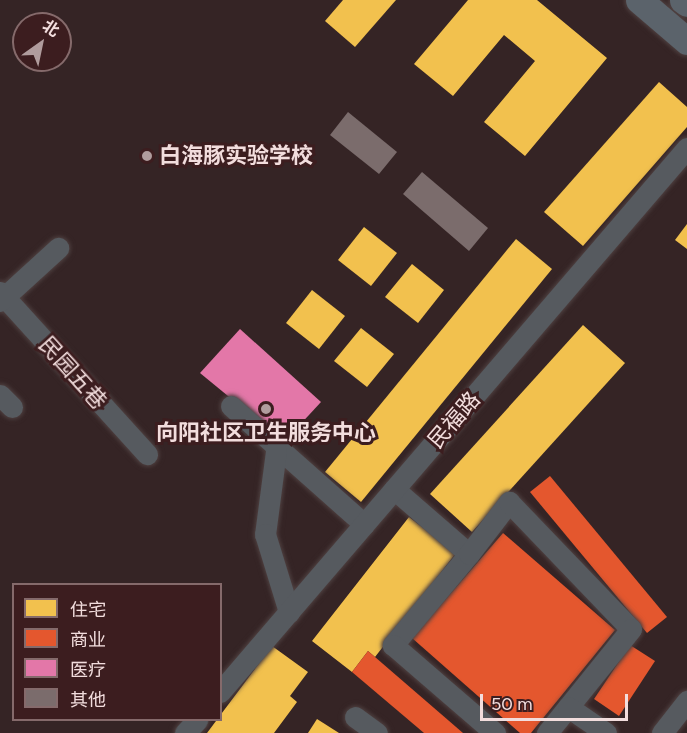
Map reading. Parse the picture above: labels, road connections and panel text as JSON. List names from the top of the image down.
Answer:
{
  "streets": {
    "street": ["民园五巷", "民福路"]
  },
  "places": ["白海豚实验学校", "向阳社区卫生服务中心"],
  "legend": [
    "住宅",
    "商业",
    "医疗",
    "其他"
  ],
  "scale_bar": "50 m",
  "north": "top right"
}
